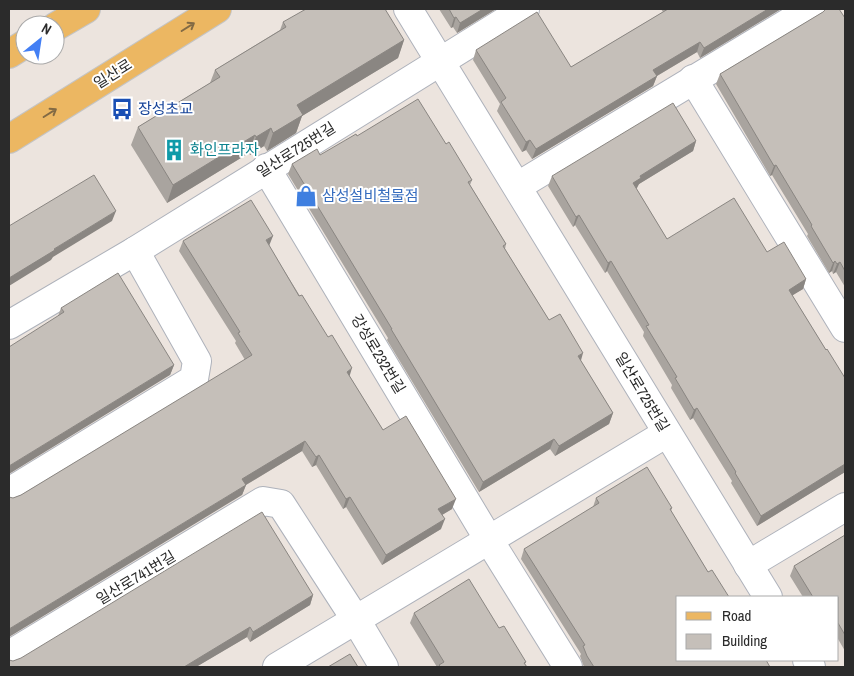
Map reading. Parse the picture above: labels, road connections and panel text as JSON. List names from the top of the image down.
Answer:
{
  "streets": {
    "main road": ["일산로"],
    "street": ["일산로725번길", "강성로232번길", "일산로741번길"]
  },
  "crossings": [
    ["일산로725번길", "강성로232번길"]
  ],
  "one_way": ["일산로"],
  "places": {
    "bus stop": ["장성초교"],
    "building": ["화인프라자"],
    "shop": ["삼성설비철물점"]
  },
  "legend": ["Road", "Building"],
  "north": "top right"
}
